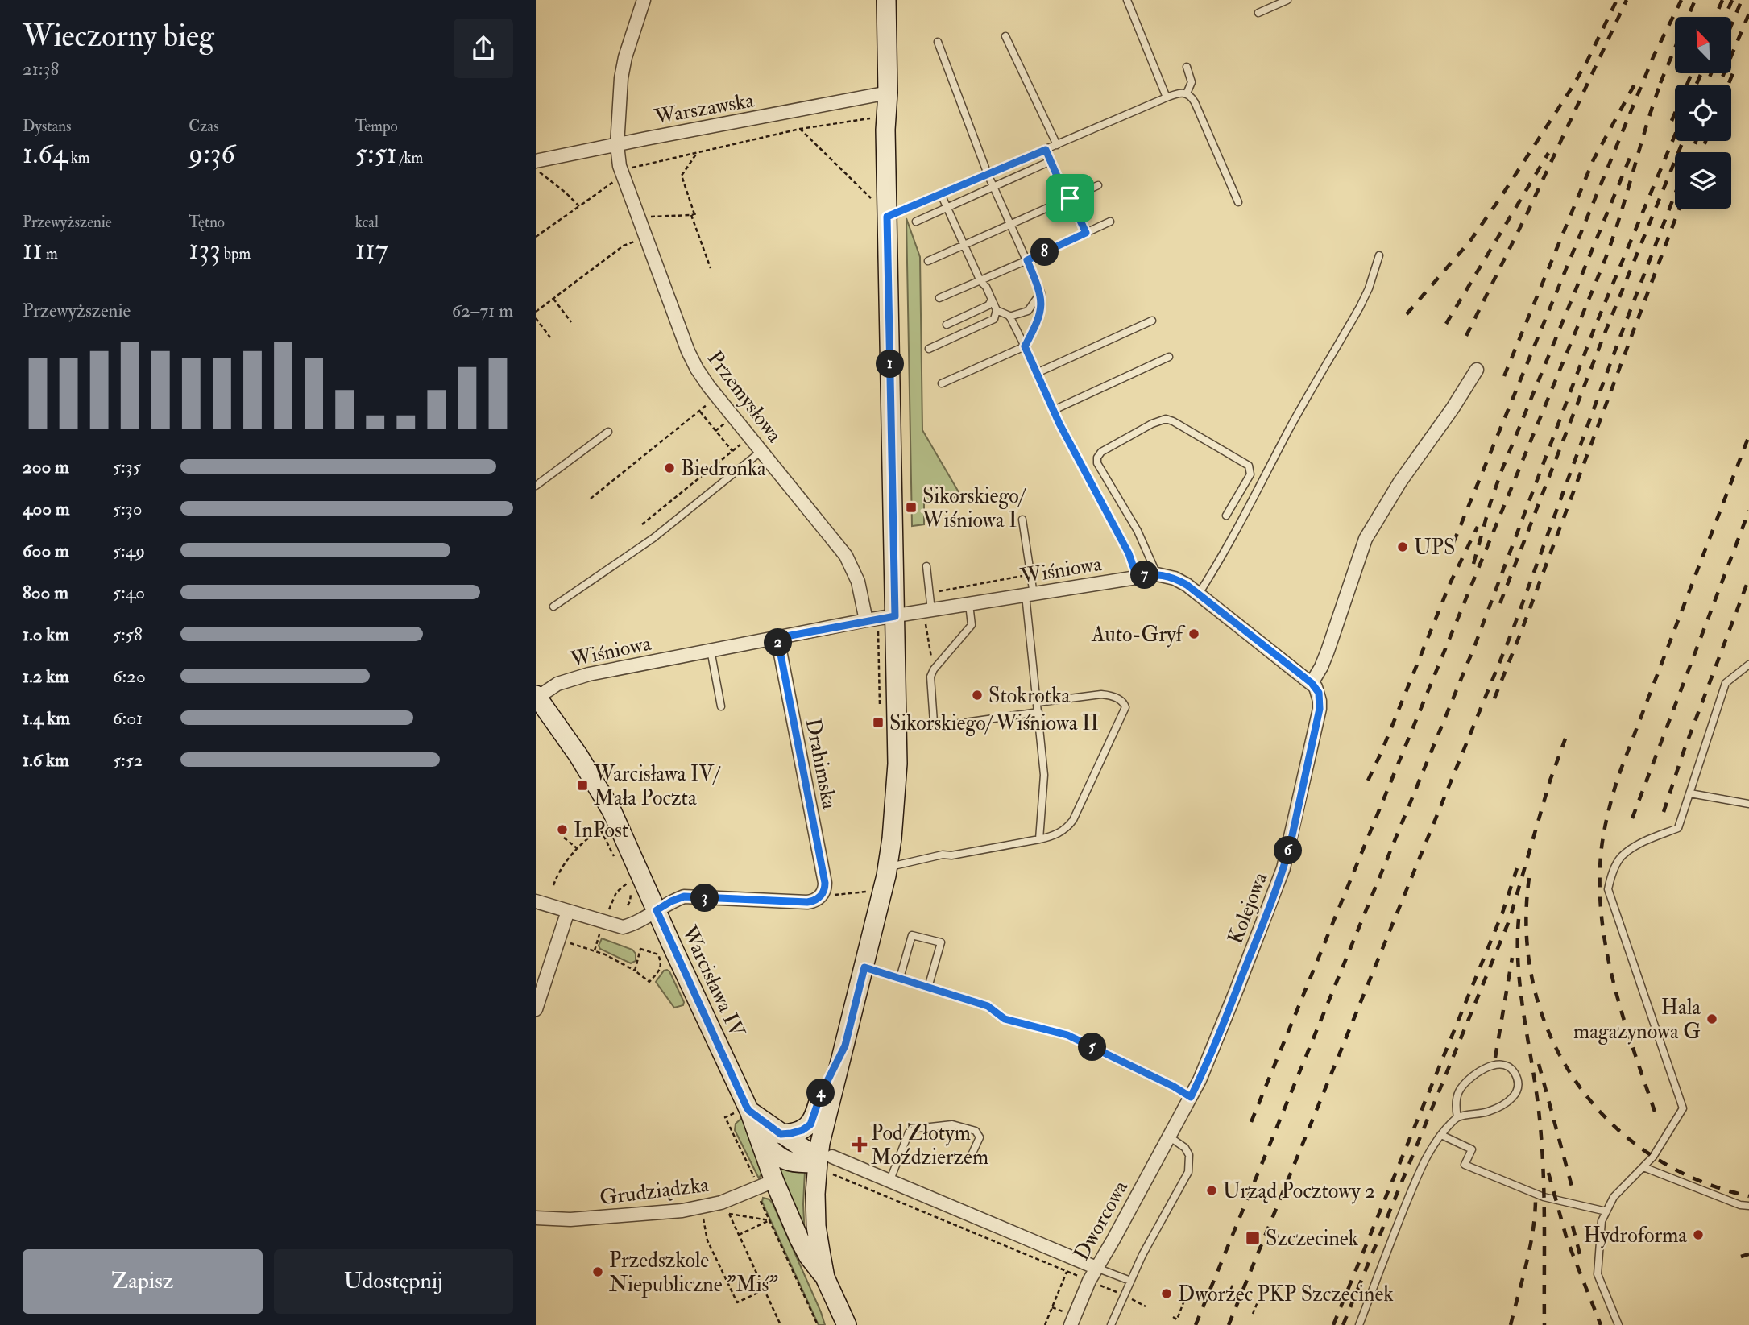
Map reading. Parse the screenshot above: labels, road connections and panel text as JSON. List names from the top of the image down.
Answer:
{
  "streets": {
    "street": [
      "Warszawska",
      "Przemysłowa",
      "Wiśniowa",
      "Drahimska",
      "Kolejowa",
      "Warcisława IV",
      "Grudziądzka",
      "Dworcowa"
    ]
  },
  "crossings": [
    ["Warszawska", "Przemysłowa"],
    ["Przemysłowa", "Wiśniowa"],
    ["Wiśniowa", "Drahimska"],
    ["Wiśniowa", "Kolejowa"],
    ["Wiśniowa", "Warcisława IV"],
    ["Kolejowa", "Dworcowa"],
    ["Warcisława IV", "Grudziądzka"],
    ["Warcisława IV", "Dworcowa"]
  ],
  "places": {
    "other": [
      "Biedronka",
      "UPS",
      "Auto-Gryf",
      "Stokrotka",
      "InPost",
      "Hala magazynowa G",
      "Urząd Pocztowy 2",
      "Hydroforma",
      "Przedszkole Niepubliczne \"Miś\"",
      "Dworzec PKP Szczecinek"
    ],
    "transit": [
      "Sikorskiego/ Wiśniowa I",
      "Sikorskiego/ Wiśniowa II",
      "Warcisława IV/ Mała Poczta",
      "Szczecinek"
    ],
    "health": ["Pod Złotym Moździerzem"]
  },
  "north": "top left",
  "page": {
    "heading": ["Wieczorny bieg", "21:38"],
    "stats": [
      ["Dystans", "1.64 km"],
      ["Czas", "9:36"],
      ["Tempo", "5:51 /km"],
      ["Przewyższenie", "11 m"],
      ["Tętno", "133 bpm"],
      ["kcal", "117"]
    ],
    "pins": [
      "8",
      "1",
      "7",
      "2",
      "6",
      "3",
      "5",
      "4"
    ],
    "chart": ["Przewyższenie", "62–71 m"],
    "list": [
      {
        "name": "200 m",
        "note": "5:35"
      },
      {
        "name": "400 m",
        "note": "5:30"
      },
      {
        "name": "600 m",
        "note": "5:49"
      },
      {
        "name": "800 m",
        "note": "5:40"
      },
      {
        "name": "1.0 km",
        "note": "5:58"
      },
      {
        "name": "1.2 km",
        "note": "6:20"
      },
      {
        "name": "1.4 km",
        "note": "6:01"
      },
      {
        "name": "1.6 km",
        "note": "5:52"
      }
    ],
    "buttons": ["Zapisz", "Udostępnij"]
  }
}
